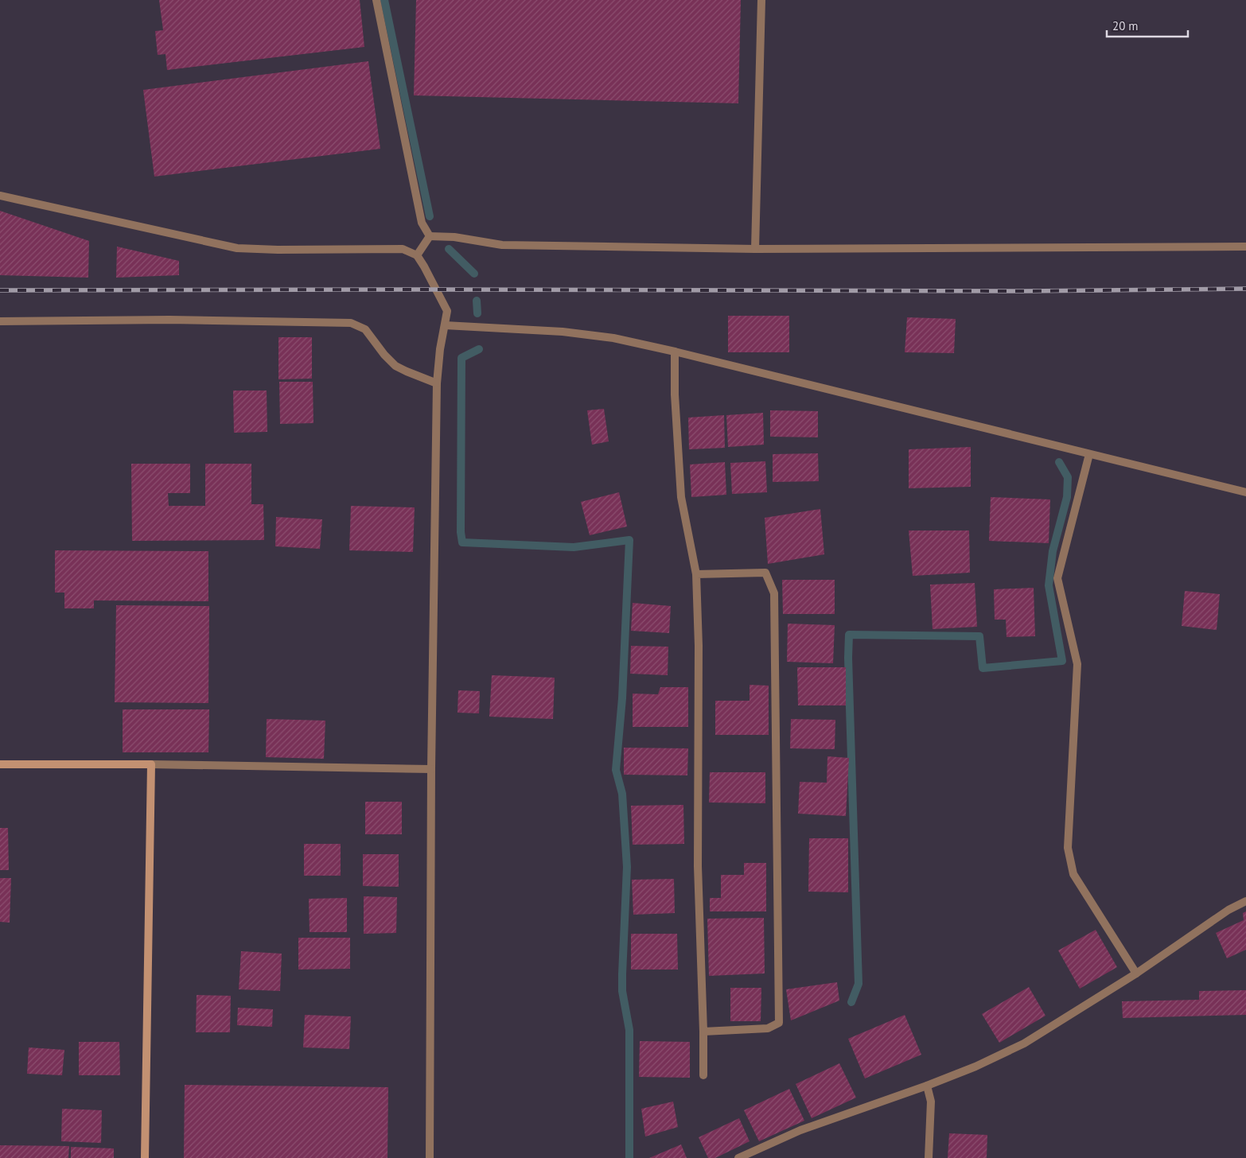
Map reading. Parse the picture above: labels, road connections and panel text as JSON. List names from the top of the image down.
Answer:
{
  "scale_bar": "20 m"
}
